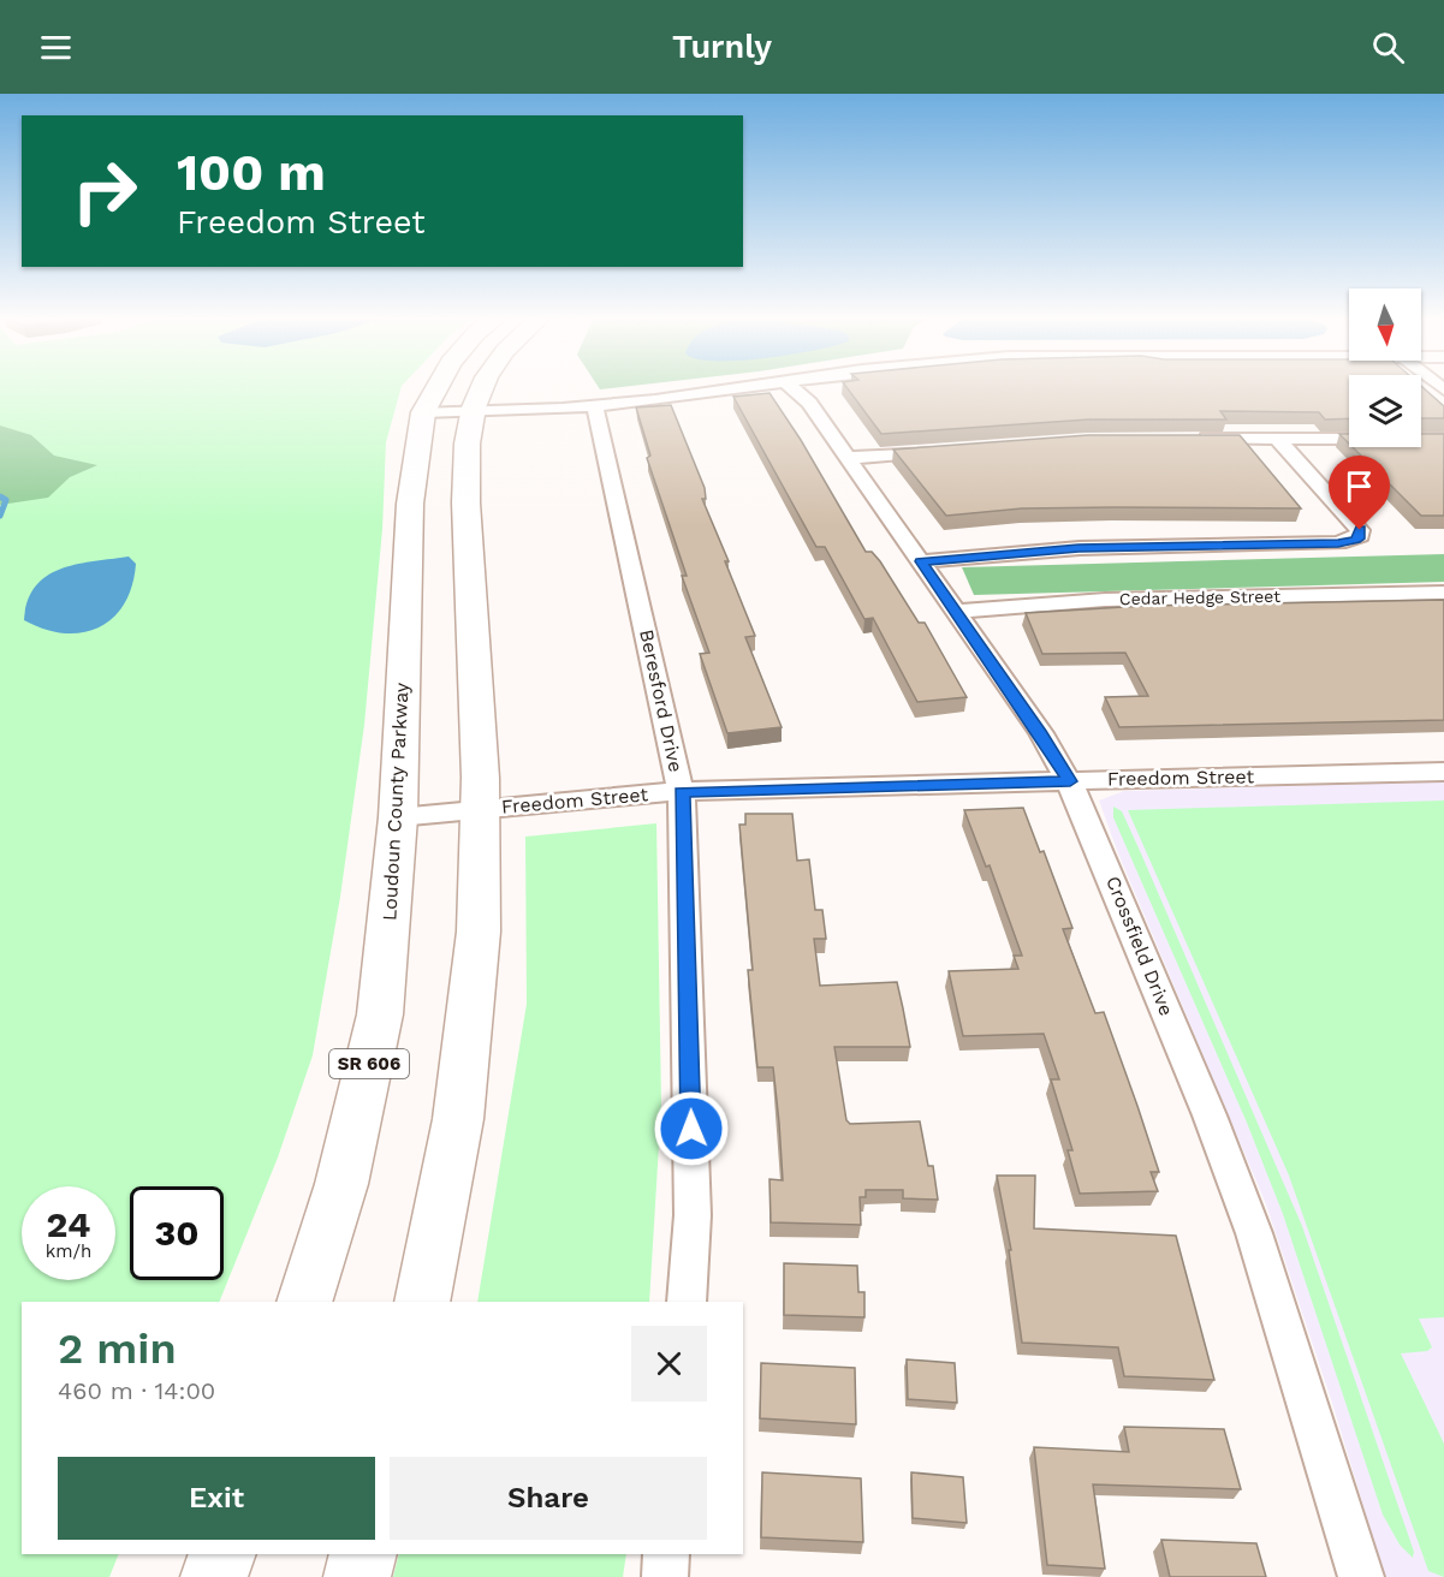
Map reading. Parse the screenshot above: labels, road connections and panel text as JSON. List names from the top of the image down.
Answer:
{
  "streets": {
    "main road": ["Loudoun County Parkway", "SR 606"],
    "street": [
      "Cedar Hedge Street",
      "Beresford Drive",
      "Freedom Street",
      "Crossfield Drive"
    ]
  },
  "crossings": [
    ["Cedar Hedge Street", "Crossfield Drive"],
    ["Beresford Drive", "Freedom Street"],
    ["Freedom Street", "Loudoun County Parkway"],
    ["Freedom Street", "Crossfield Drive"]
  ],
  "north": "bottom",
  "page": {
    "header": "Turnly",
    "turn": ["100 m", "Freedom Street"],
    "speed": "24 km/h",
    "limit": "30",
    "heading": ["2 min", "460 m · 14:00"],
    "buttons": ["Exit", "Share"]
  }
}
